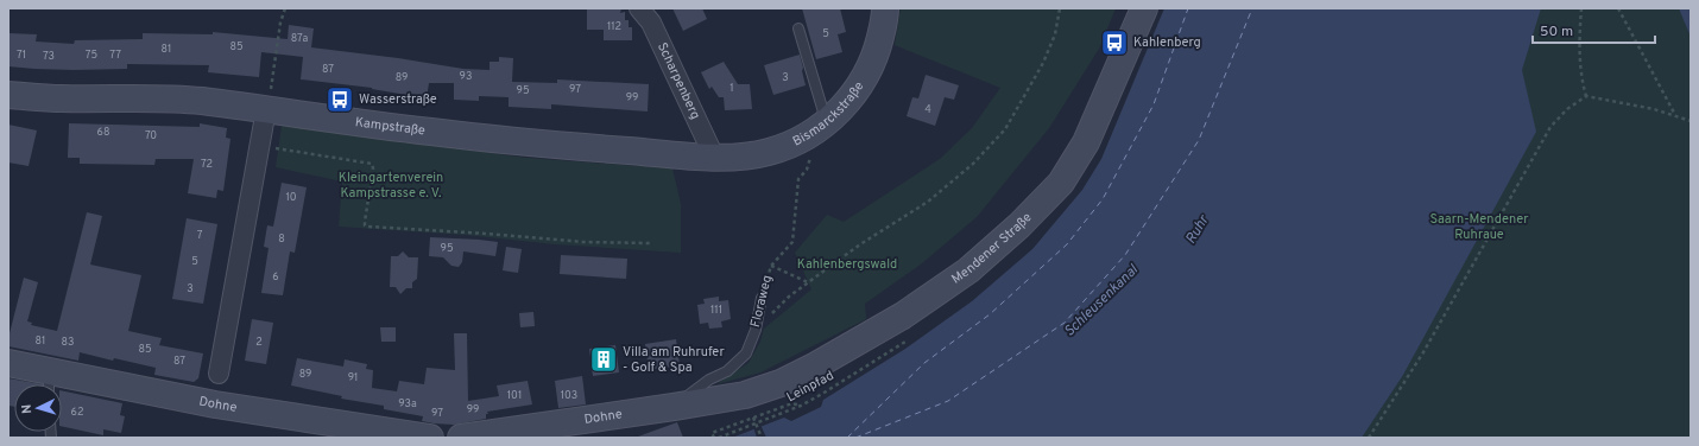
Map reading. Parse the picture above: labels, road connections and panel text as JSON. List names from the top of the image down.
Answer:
{
  "streets": {
    "street": [
      "Scharpenberg",
      "Bismarckstraße",
      "Kampstraße",
      "Mendener Straße",
      "Dohne"
    ],
    "lane": ["Floraweg"],
    "path": ["Leinpfad"]
  },
  "crossings": [
    ["Scharpenberg", "Bismarckstraße"],
    ["Scharpenberg", "Kampstraße"],
    ["Bismarckstraße", "Kampstraße"],
    ["Mendener Straße", "Dohne"],
    ["Floraweg", "Dohne"]
  ],
  "water": ["Ruhr", "Schleusenkanal"],
  "parks": ["Kleingartenverein Kampstrasse e. V.", "Saarn-Mendener Ruhraue", "Kahlenbergswald"],
  "places": {
    "bus stop": ["Kahlenberg", "Wasserstraße"],
    "building": ["Villa am Ruhrufer - Golf & Spa"]
  },
  "house_numbers": [
    "112",
    "5",
    "87a",
    "85",
    "81",
    "71",
    "75",
    "77",
    "73",
    "87",
    "93",
    "89",
    "3",
    "1",
    "97",
    "95",
    "99",
    "4",
    "68",
    "70",
    "72",
    "10",
    "7",
    "8",
    "95",
    "5",
    "6",
    "3",
    "111",
    "81",
    "83",
    "2",
    "85",
    "87",
    "89",
    "91",
    "101",
    "103",
    "93a",
    "99",
    "62",
    "97"
  ],
  "scale_bar": "50 m",
  "north": "left"
}
